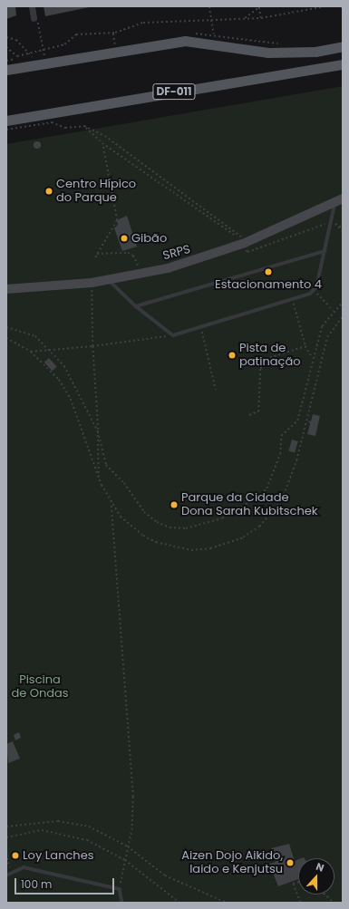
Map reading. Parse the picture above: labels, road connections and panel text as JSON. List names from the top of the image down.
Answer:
{
  "streets": {
    "main road": ["DF-011", "SRPS"]
  },
  "parks": ["Piscina de Ondas"],
  "places": [
    "Centro Hípico do Parque",
    "Gibão",
    "Estacionamento 4",
    "Pista de patinação",
    "Parque da Cidade Dona Sarah Kubitschek",
    "Loy Lanches",
    "Aizen Dojo Aikido, Iaido e Kenjutsu"
  ],
  "scale_bar": "100 m",
  "north": "top"
}
